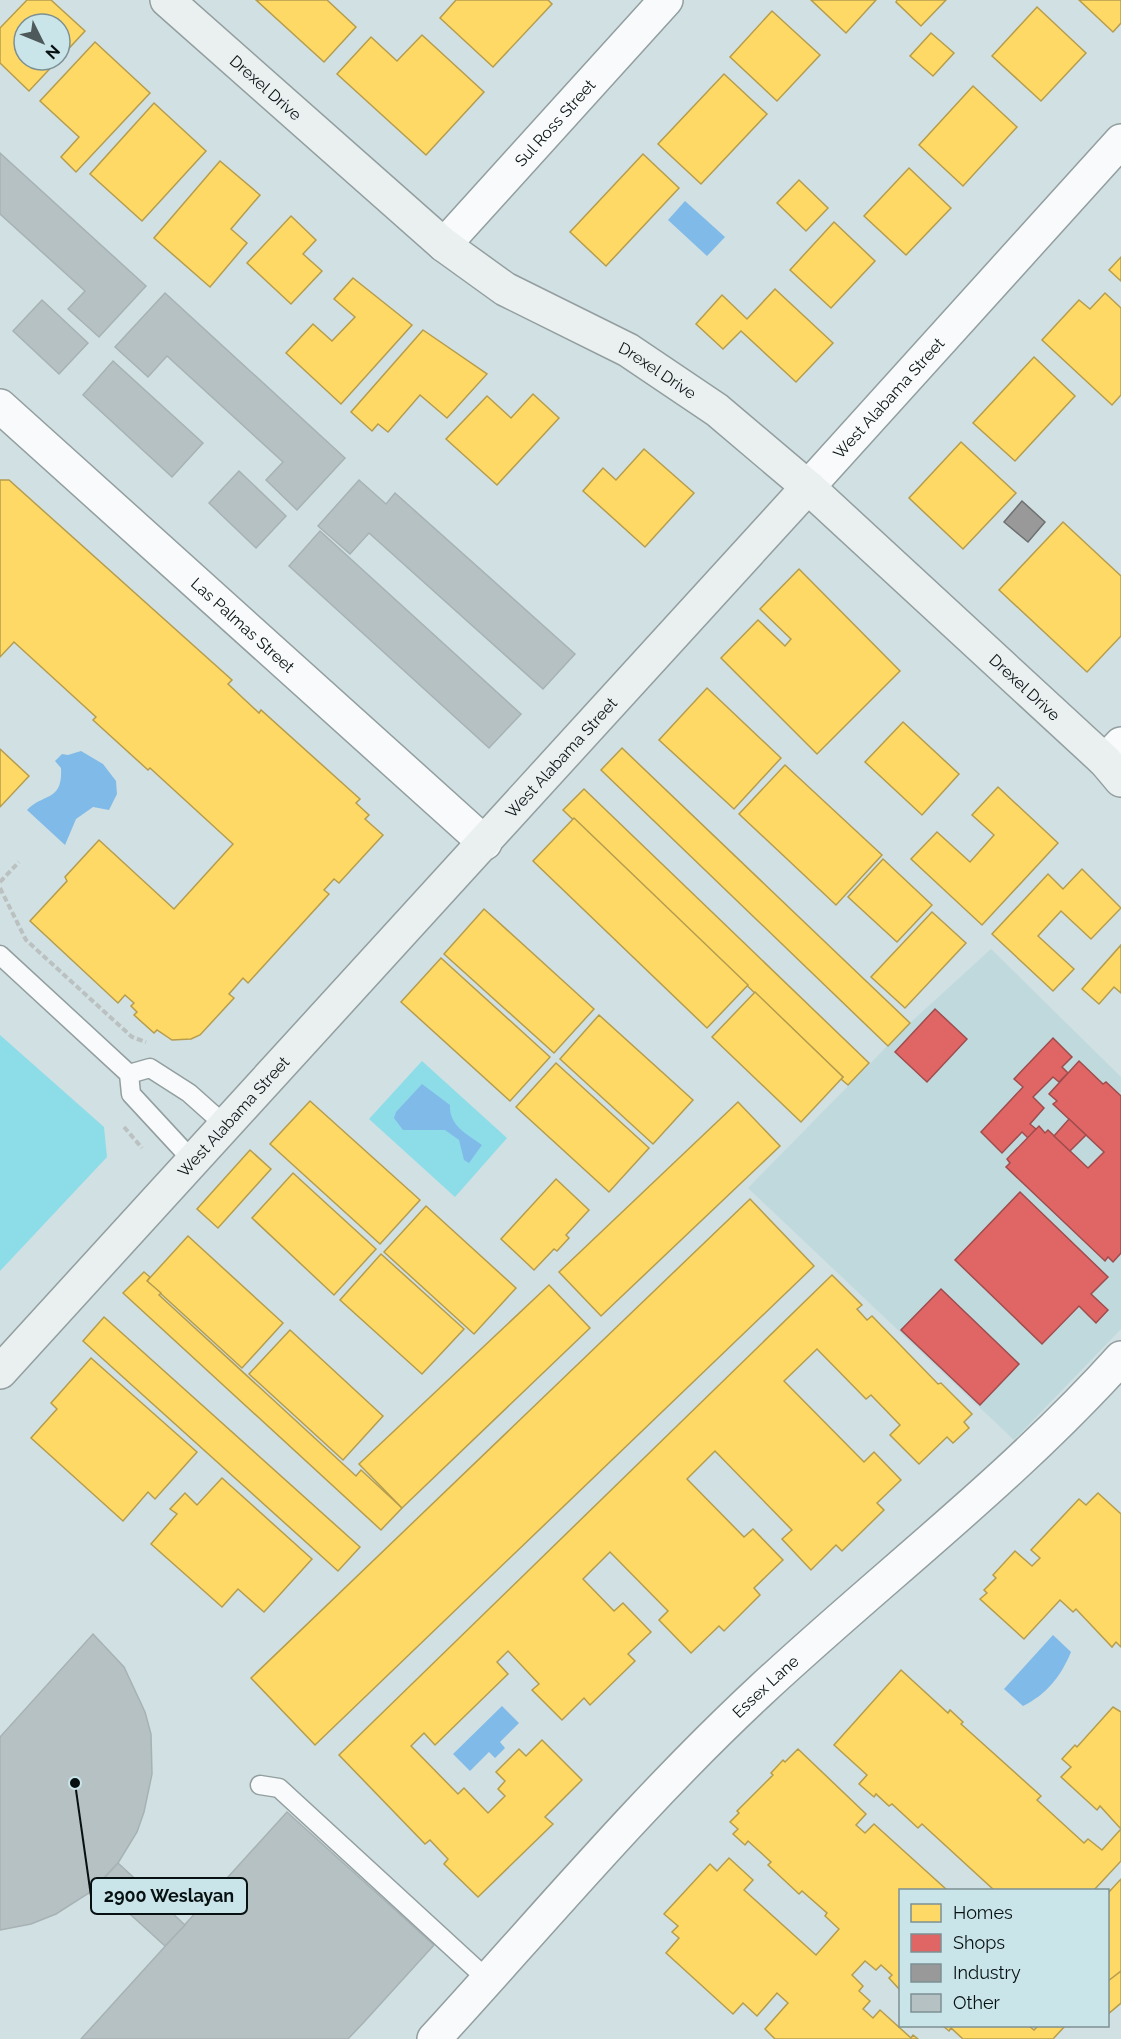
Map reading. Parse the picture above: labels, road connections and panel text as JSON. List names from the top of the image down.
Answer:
{
  "streets": {
    "street": [
      "Drexel Drive",
      "Sul Ross Street",
      "West Alabama Street",
      "Las Palmas Street",
      "Essex Lane"
    ]
  },
  "crossings": [
    ["Drexel Drive", "Sul Ross Street"],
    ["Drexel Drive", "West Alabama Street"],
    ["West Alabama Street", "Las Palmas Street"]
  ],
  "places": ["2900 Weslayan"],
  "legend": [
    "Homes",
    "Shops",
    "Industry",
    "Other"
  ],
  "north": "bottom right"
}
